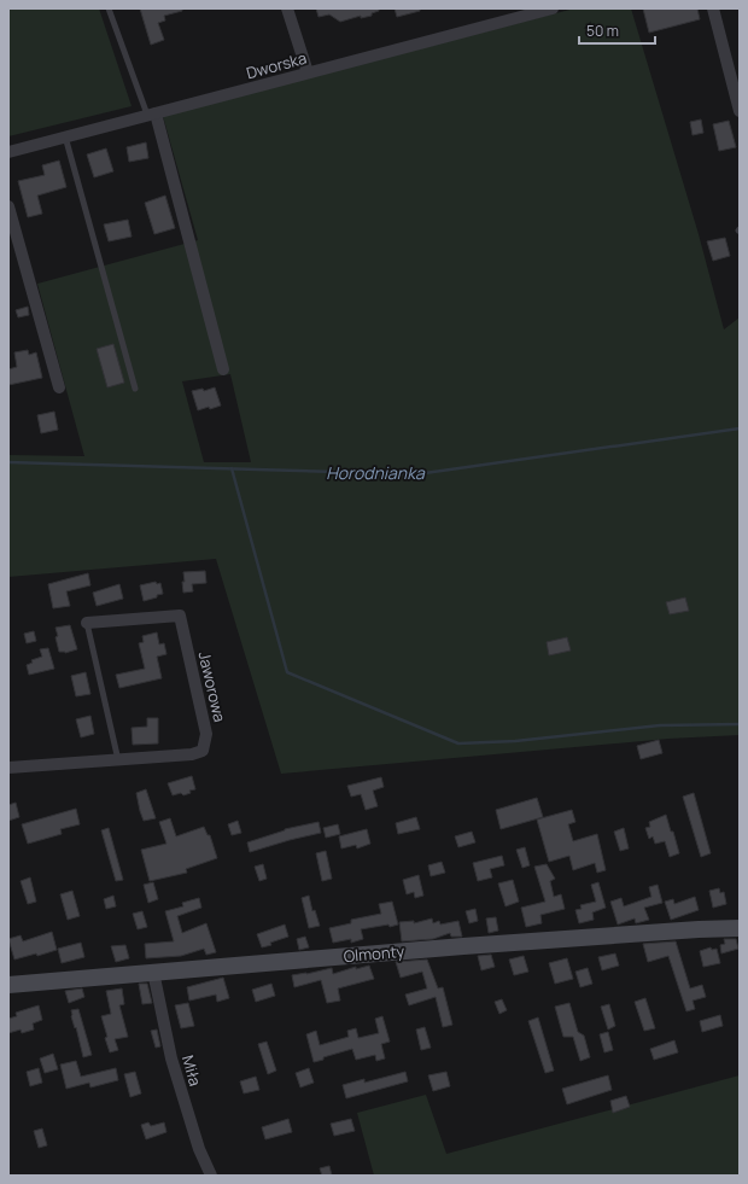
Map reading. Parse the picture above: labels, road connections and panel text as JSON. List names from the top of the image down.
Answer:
{
  "streets": {
    "street": [
      "Dworska",
      "Jaworowa",
      "Olmonty",
      "Miła"
    ]
  },
  "crossings": [
    ["Olmonty", "Miła"]
  ],
  "water": ["Horodnianka"],
  "scale_bar": "50 m"
}
